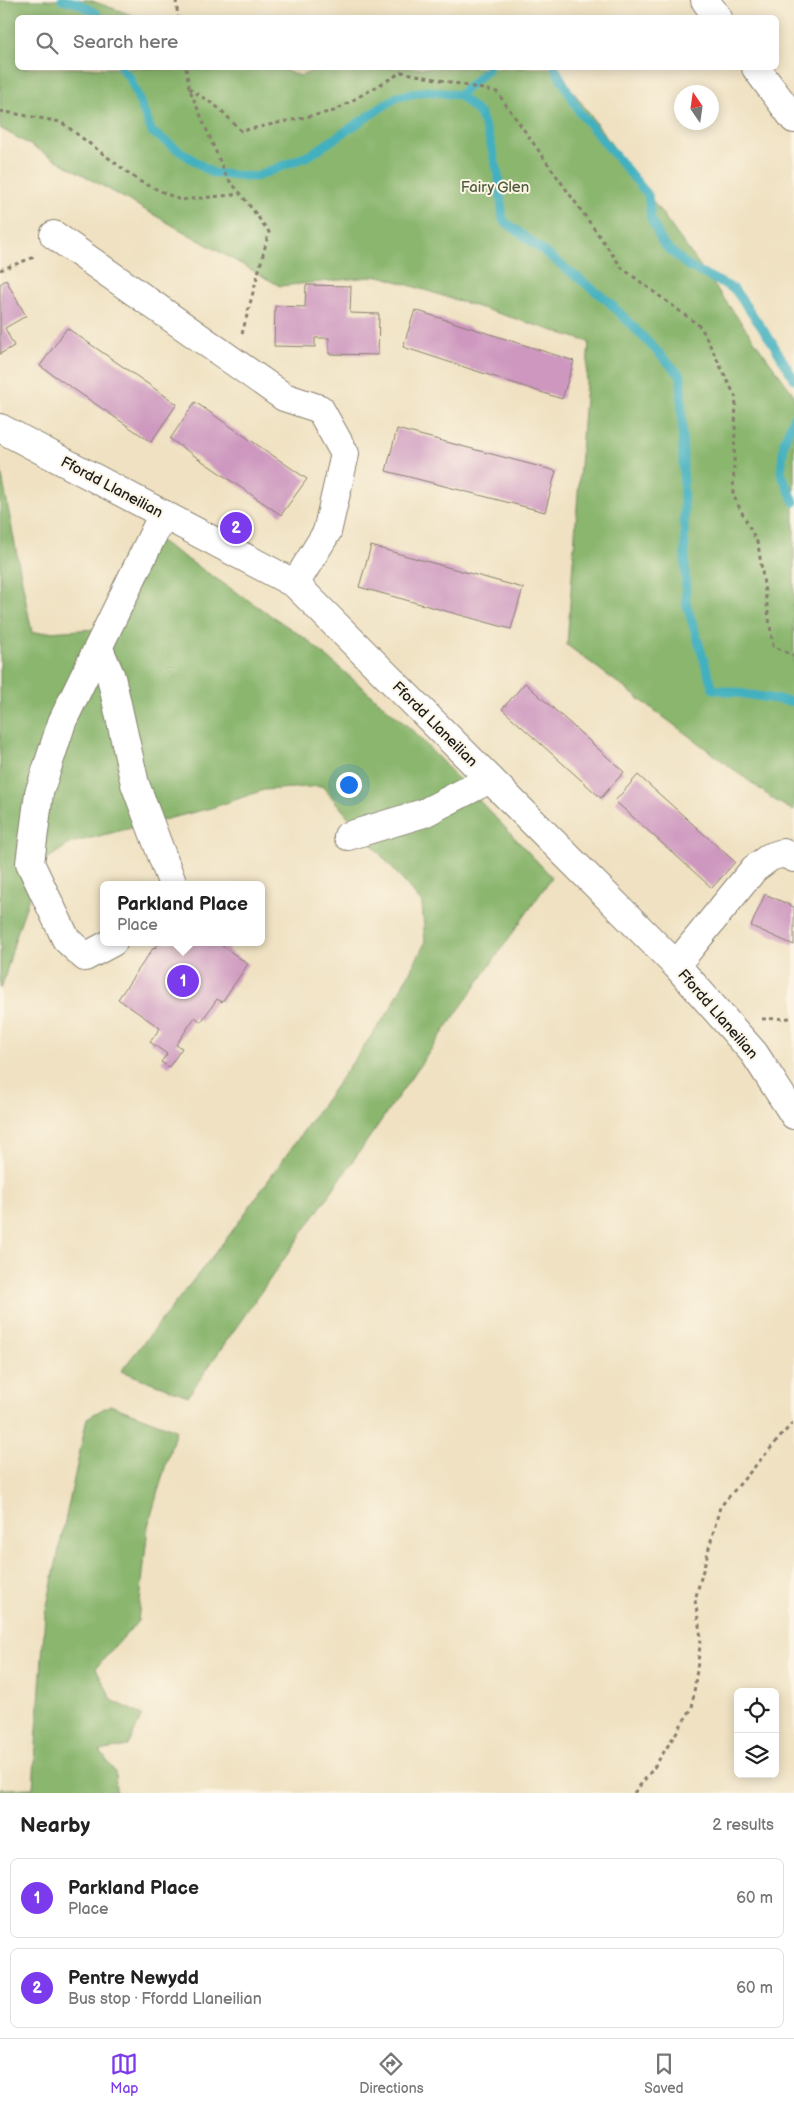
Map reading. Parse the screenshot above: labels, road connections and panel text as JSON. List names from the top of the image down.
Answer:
{
  "streets": {
    "main road": ["Ffordd Llaneilian"]
  },
  "parks": ["Fairy Glen"],
  "north": "top",
  "page": {
    "search": "Search here",
    "pins": ["2", "1"],
    "popup": ["Parkland Place", "Place"],
    "heading": ["Nearby", "2 results"],
    "list": [
      {
        "mark": "1",
        "name": "Parkland Place",
        "note": "Place",
        "value": "60 m"
      },
      {
        "mark": "2",
        "name": "Pentre Newydd",
        "note": "Bus stop · Ffordd Llaneilian",
        "value": "60 m"
      }
    ],
    "nav": ["Map", "Directions", "Saved"]
  }
}
